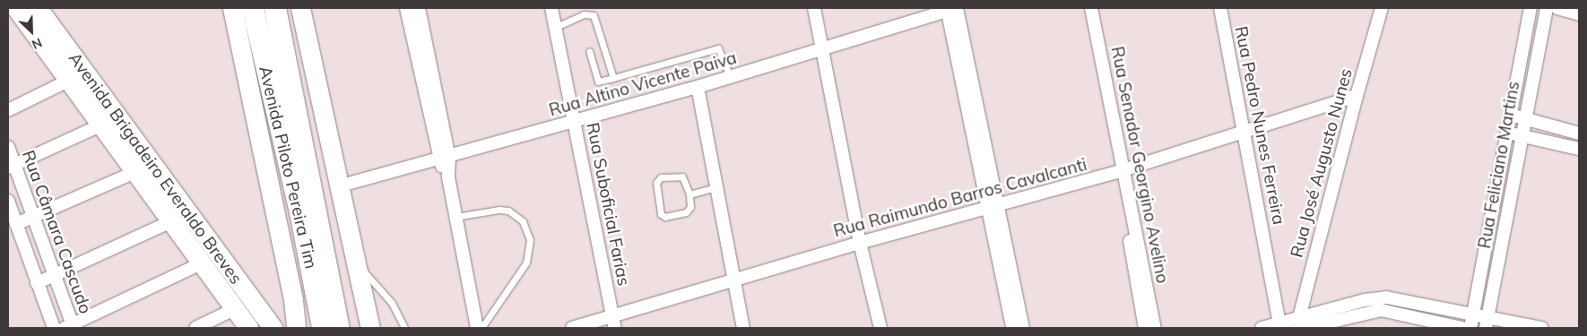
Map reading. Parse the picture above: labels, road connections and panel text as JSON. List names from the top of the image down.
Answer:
{
  "streets": {
    "highway": ["Avenida Piloto Pereira Tim"],
    "main road": ["Avenida Brigadeiro Everaldo Breves"],
    "street": [
      "Rua Altino Vicente Paiva",
      "Rua Pedro Nunes Ferreira",
      "Rua José Augusto Nunes",
      "Rua Senador Georgino Avelino",
      "Rua Feliciano Martins",
      "Rua Raimundo Barros Cavalcanti",
      "Rua Suboficial Farias",
      "Rua Câmara Cascudo"
    ]
  },
  "crossings": [
    ["Rua Altino Vicente Paiva", "Rua Suboficial Farias"],
    ["Rua Pedro Nunes Ferreira", "Rua Raimundo Barros Cavalcanti"],
    ["Rua José Augusto Nunes", "Rua Raimundo Barros Cavalcanti"],
    ["Rua Senador Georgino Avelino", "Rua Raimundo Barros Cavalcanti"],
    ["Rua Raimundo Barros Cavalcanti", "Rua Suboficial Farias"]
  ],
  "north": "bottom right"
}
